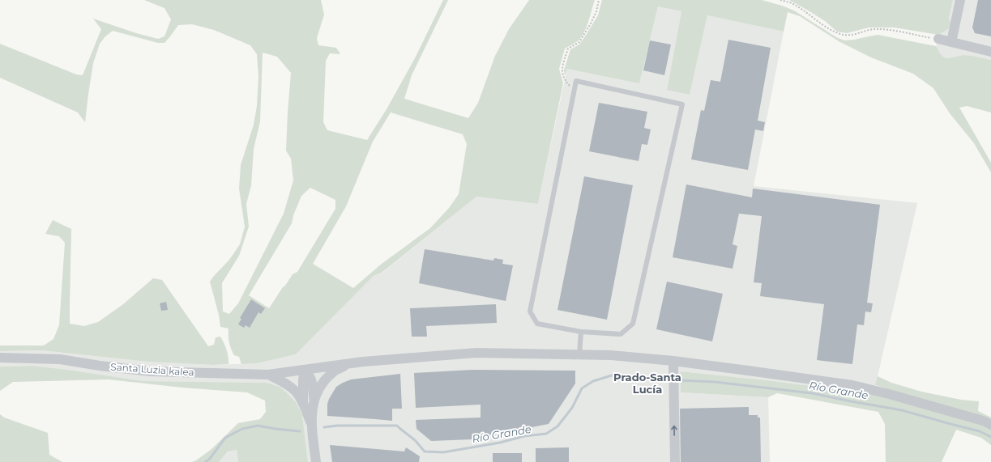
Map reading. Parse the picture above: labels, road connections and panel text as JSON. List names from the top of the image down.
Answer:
{
  "streets": {
    "street": ["Santa Luzia kalea"]
  },
  "districts": ["Prado-Santa Lucía"],
  "water": ["Río Grande"]
}
